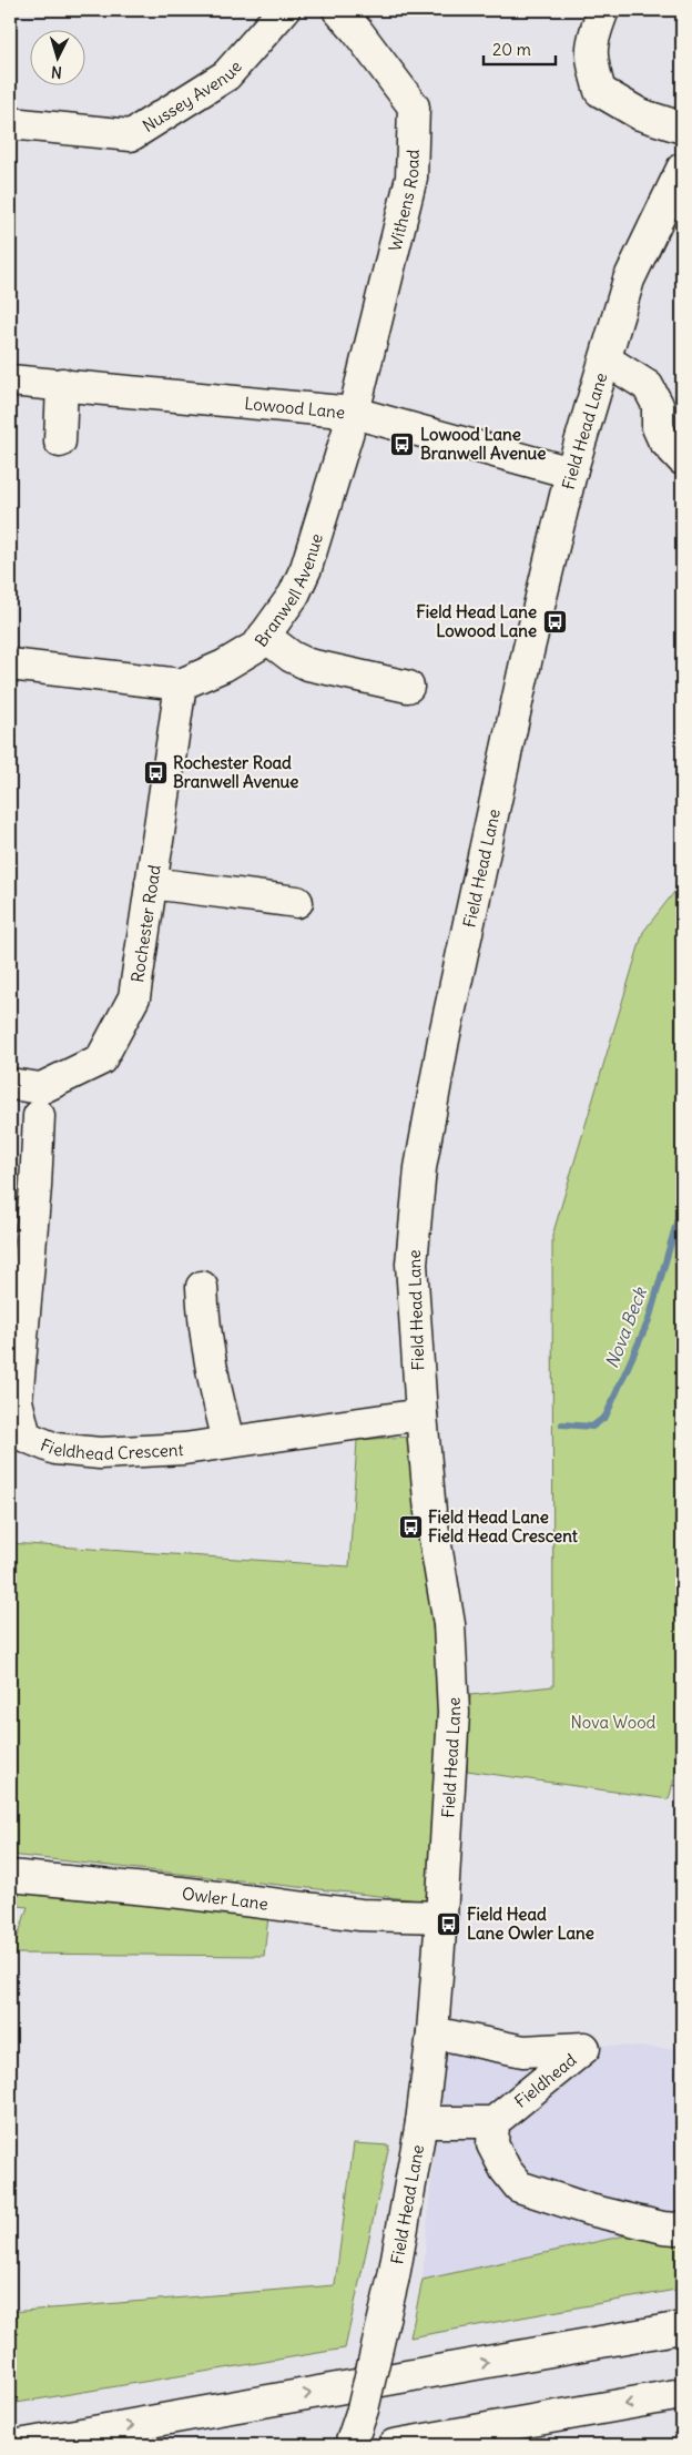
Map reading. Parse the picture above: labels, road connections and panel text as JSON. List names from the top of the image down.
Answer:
{
  "streets": {
    "main road": [
      "Nussey Avenue",
      "Withens Road",
      "Lowood Lane",
      "Field Head Lane",
      "Branwell Avenue",
      "Rochester Road",
      "Fieldhead Crescent",
      "Owler Lane",
      "Fieldhead"
    ]
  },
  "crossings": [
    ["Withens Road", "Lowood Lane"],
    ["Withens Road", "Branwell Avenue"],
    ["Lowood Lane", "Field Head Lane"],
    ["Lowood Lane", "Branwell Avenue"],
    ["Field Head Lane", "Fieldhead Crescent"],
    ["Field Head Lane", "Owler Lane"],
    ["Field Head Lane", "Fieldhead"],
    ["Branwell Avenue", "Rochester Road"]
  ],
  "water": ["Nova Beck"],
  "parks": ["Nova Wood"],
  "places": {
    "bus stop": [
      "Lowood Lane Branwell Avenue",
      "Field Head Lane Lowood Lane",
      "Rochester Road Branwell Avenue",
      "Field Head Lane Field Head Crescent",
      "Field Head Lane Owler Lane"
    ]
  },
  "scale_bar": "20 m",
  "north": "bottom"
}
